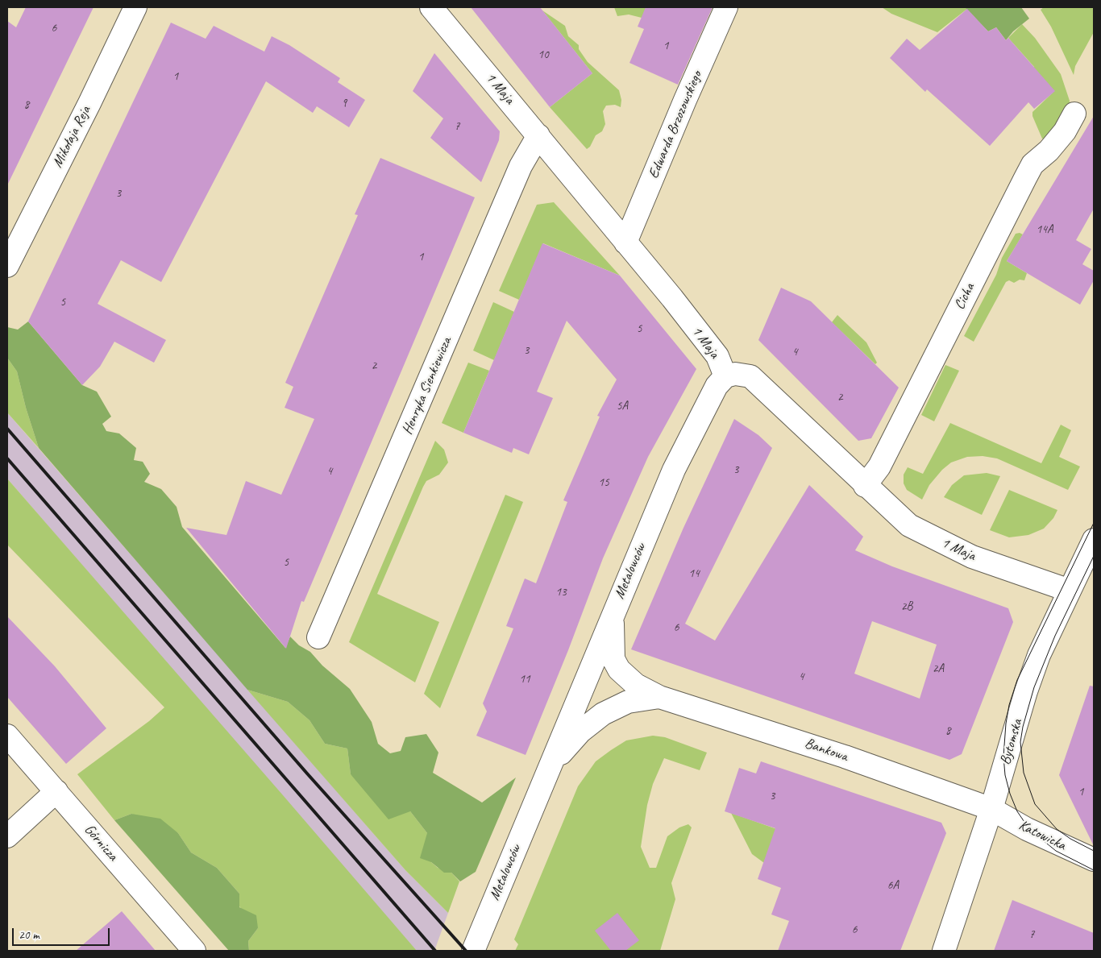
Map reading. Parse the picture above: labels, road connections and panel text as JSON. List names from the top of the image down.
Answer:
{
  "streets": {
    "street": [
      "1 Maja",
      "Edwarda Brzozowskiego",
      "Mikołaja Reja",
      "Cicha",
      "Henryka Sienkiewicza",
      "Metalowców",
      "Bytomska",
      "Bankowa",
      "Katowicka",
      "Górnicza"
    ]
  },
  "crossings": [
    ["1 Maja", "Edwarda Brzozowskiego"],
    ["1 Maja", "Cicha"],
    ["1 Maja", "Henryka Sienkiewicza"],
    ["1 Maja", "Metalowców"],
    ["1 Maja", "Bytomska"],
    ["Metalowców", "Bankowa"],
    ["Bytomska", "Bankowa"],
    ["Bytomska", "Katowicka"],
    ["Bankowa", "Katowicka"]
  ],
  "house_numbers": [
    "6",
    "1",
    "10",
    "1",
    "9",
    "8",
    "7",
    "3",
    "14A",
    "1",
    "5",
    "5",
    "3",
    "4",
    "2",
    "2",
    "5A",
    "3",
    "4",
    "15",
    "5",
    "14",
    "13",
    "2B",
    "6",
    "2A",
    "4",
    "11",
    "8",
    "1",
    "3",
    "6A",
    "6",
    "7"
  ],
  "scale_bar": "20 m"
}
